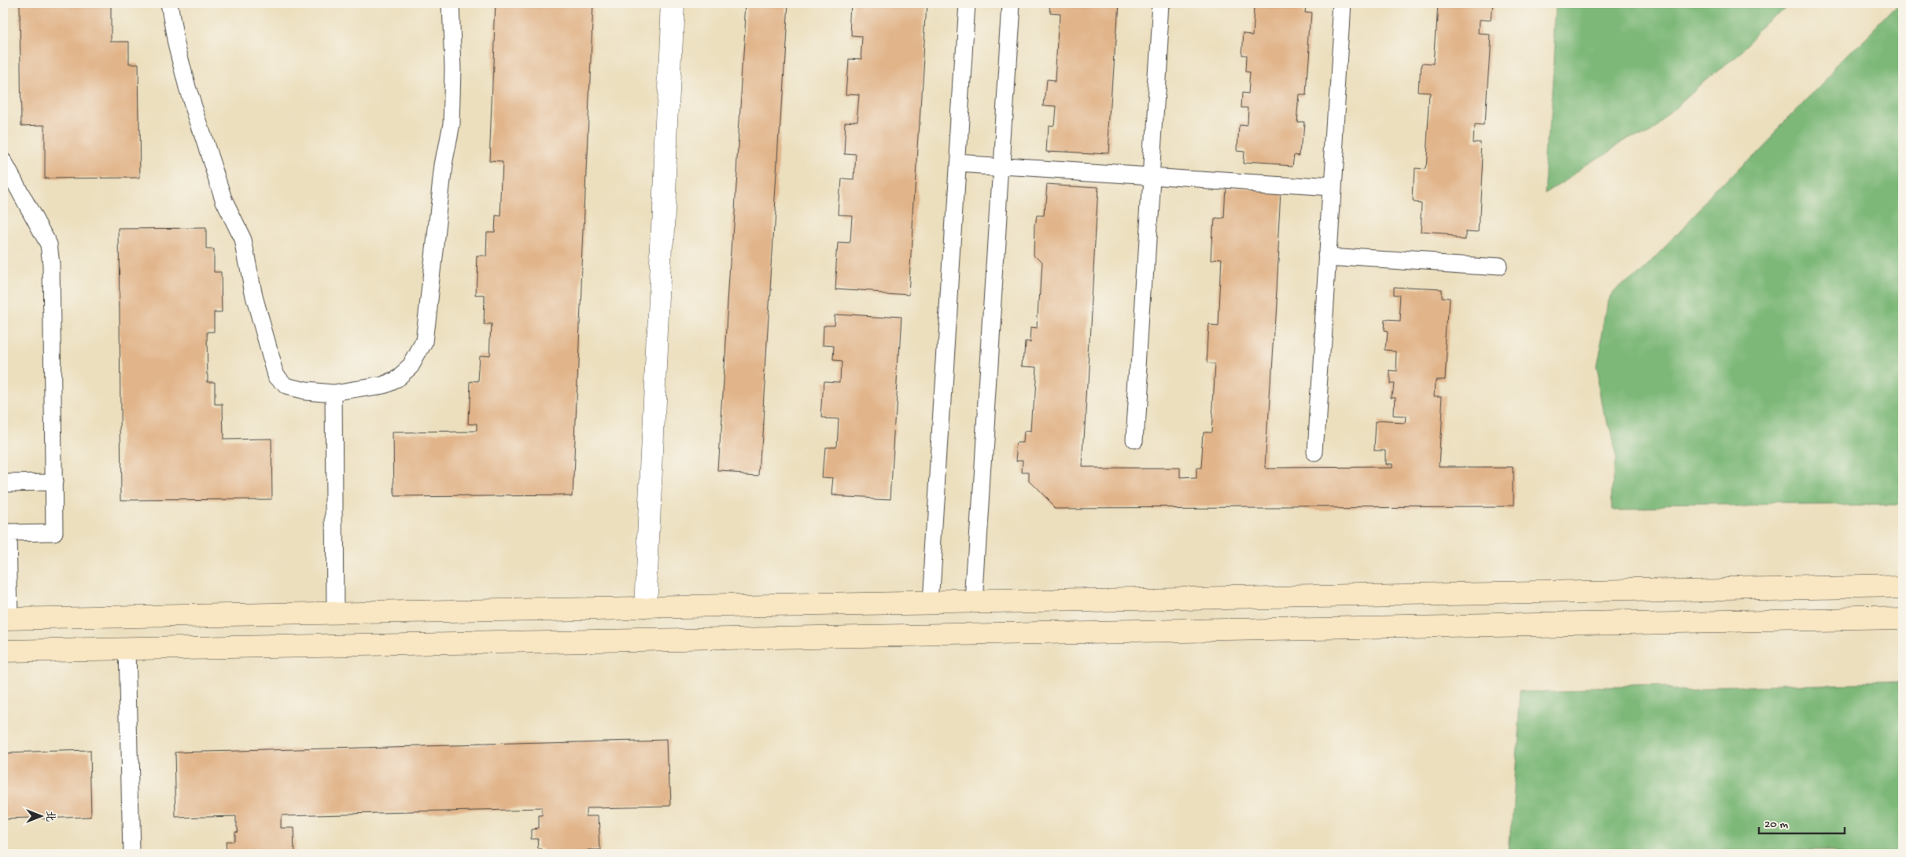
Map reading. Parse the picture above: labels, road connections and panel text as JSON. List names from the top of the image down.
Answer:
{
  "scale_bar": "20 m",
  "north": "right"
}
